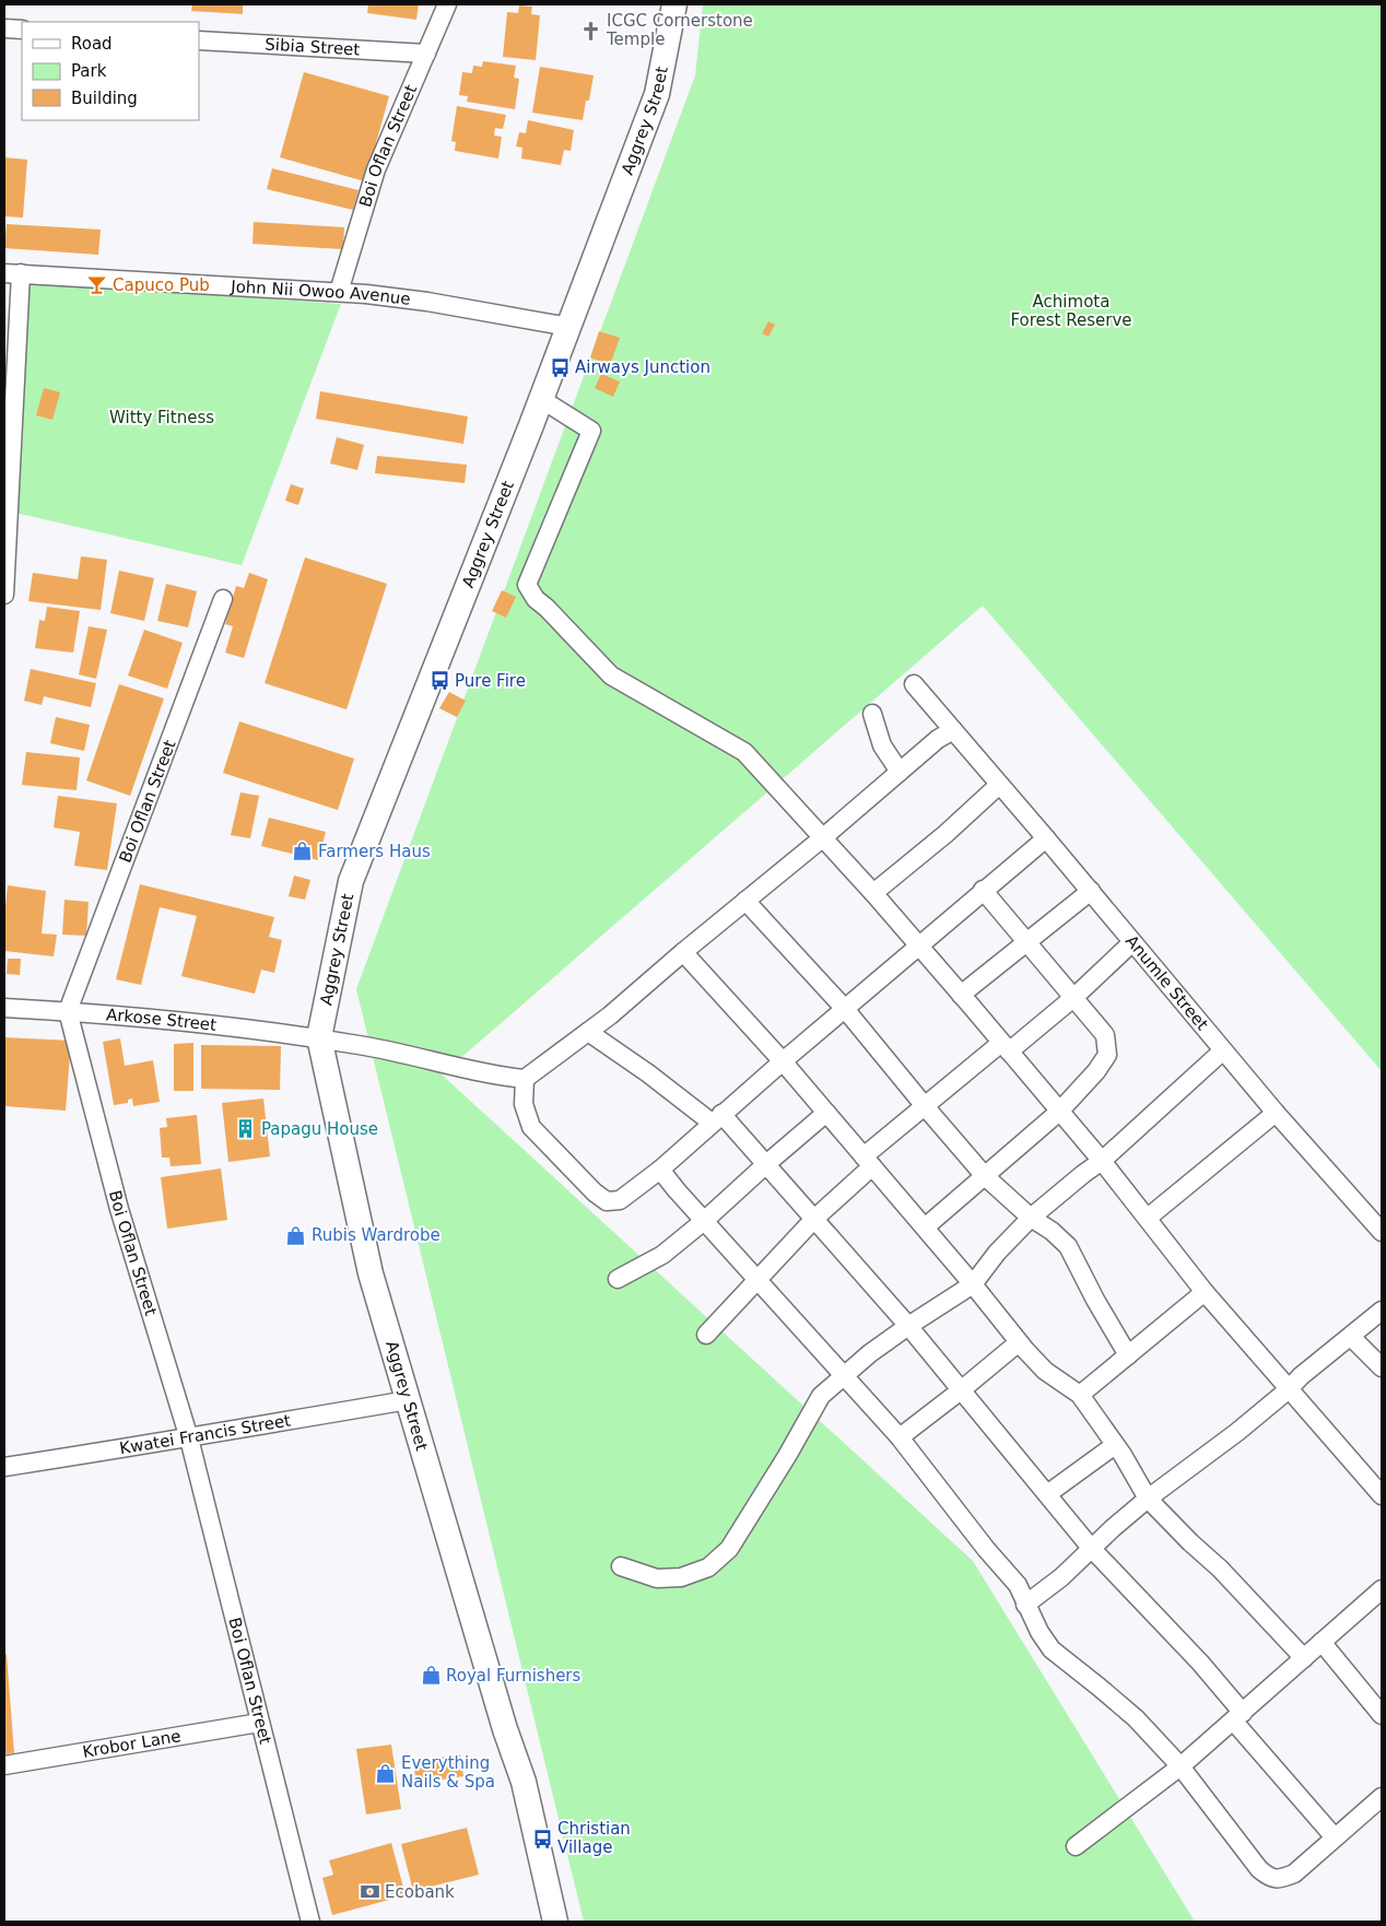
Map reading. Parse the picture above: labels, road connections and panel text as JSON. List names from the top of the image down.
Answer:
{
  "streets": {
    "main road": ["Aggrey Street"],
    "street": [
      "Sibia Street",
      "Boi Oflan Street",
      "John Nii Owoo Avenue",
      "Anumle Street",
      "Arkose Street",
      "Kwatei Francis Street",
      "Krobor Lane"
    ]
  },
  "crossings": [
    ["Sibia Street", "Boi Oflan Street"],
    ["Aggrey Street", "John Nii Owoo Avenue"],
    ["Aggrey Street", "Arkose Street"],
    ["Aggrey Street", "Kwatei Francis Street"],
    ["Boi Oflan Street", "John Nii Owoo Avenue"],
    ["Boi Oflan Street", "Arkose Street"],
    ["Boi Oflan Street", "Kwatei Francis Street"],
    ["Boi Oflan Street", "Krobor Lane"]
  ],
  "parks": ["Achimota Forest Reserve", "Witty Fitness"],
  "places": {
    "church": ["ICGC Cornerstone Temple"],
    "bar": ["Capuco Pub"],
    "bus stop": ["Airways Junction", "Pure Fire", "Christian Village"],
    "shop": [
      "Farmers Haus",
      "Rubis Wardrobe",
      "Royal Furnishers",
      "Everything Nails & Spa"
    ],
    "building": ["Papagu House"],
    "bank": ["Ecobank"]
  },
  "legend": ["Road", "Park", "Building"]
}
